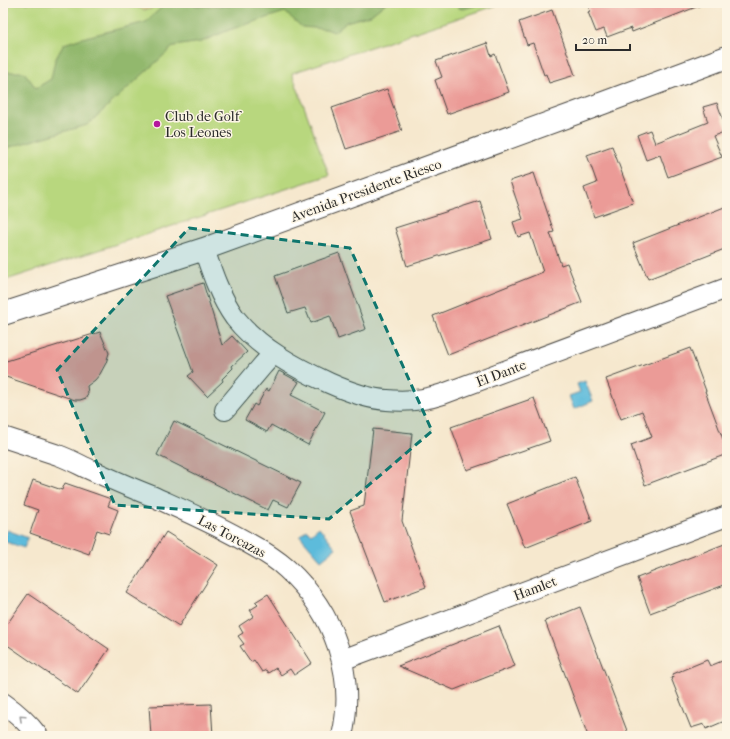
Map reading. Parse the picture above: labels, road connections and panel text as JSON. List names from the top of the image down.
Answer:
{
  "streets": {
    "main road": ["Avenida Presidente Riesco"],
    "street": ["El Dante", "Las Torcazas", "Hamlet"]
  },
  "crossings": [
    ["Avenida Presidente Riesco", "El Dante"],
    ["Las Torcazas", "Hamlet"]
  ],
  "places": ["Club de Golf Los Leones"],
  "scale_bar": "20 m"
}
